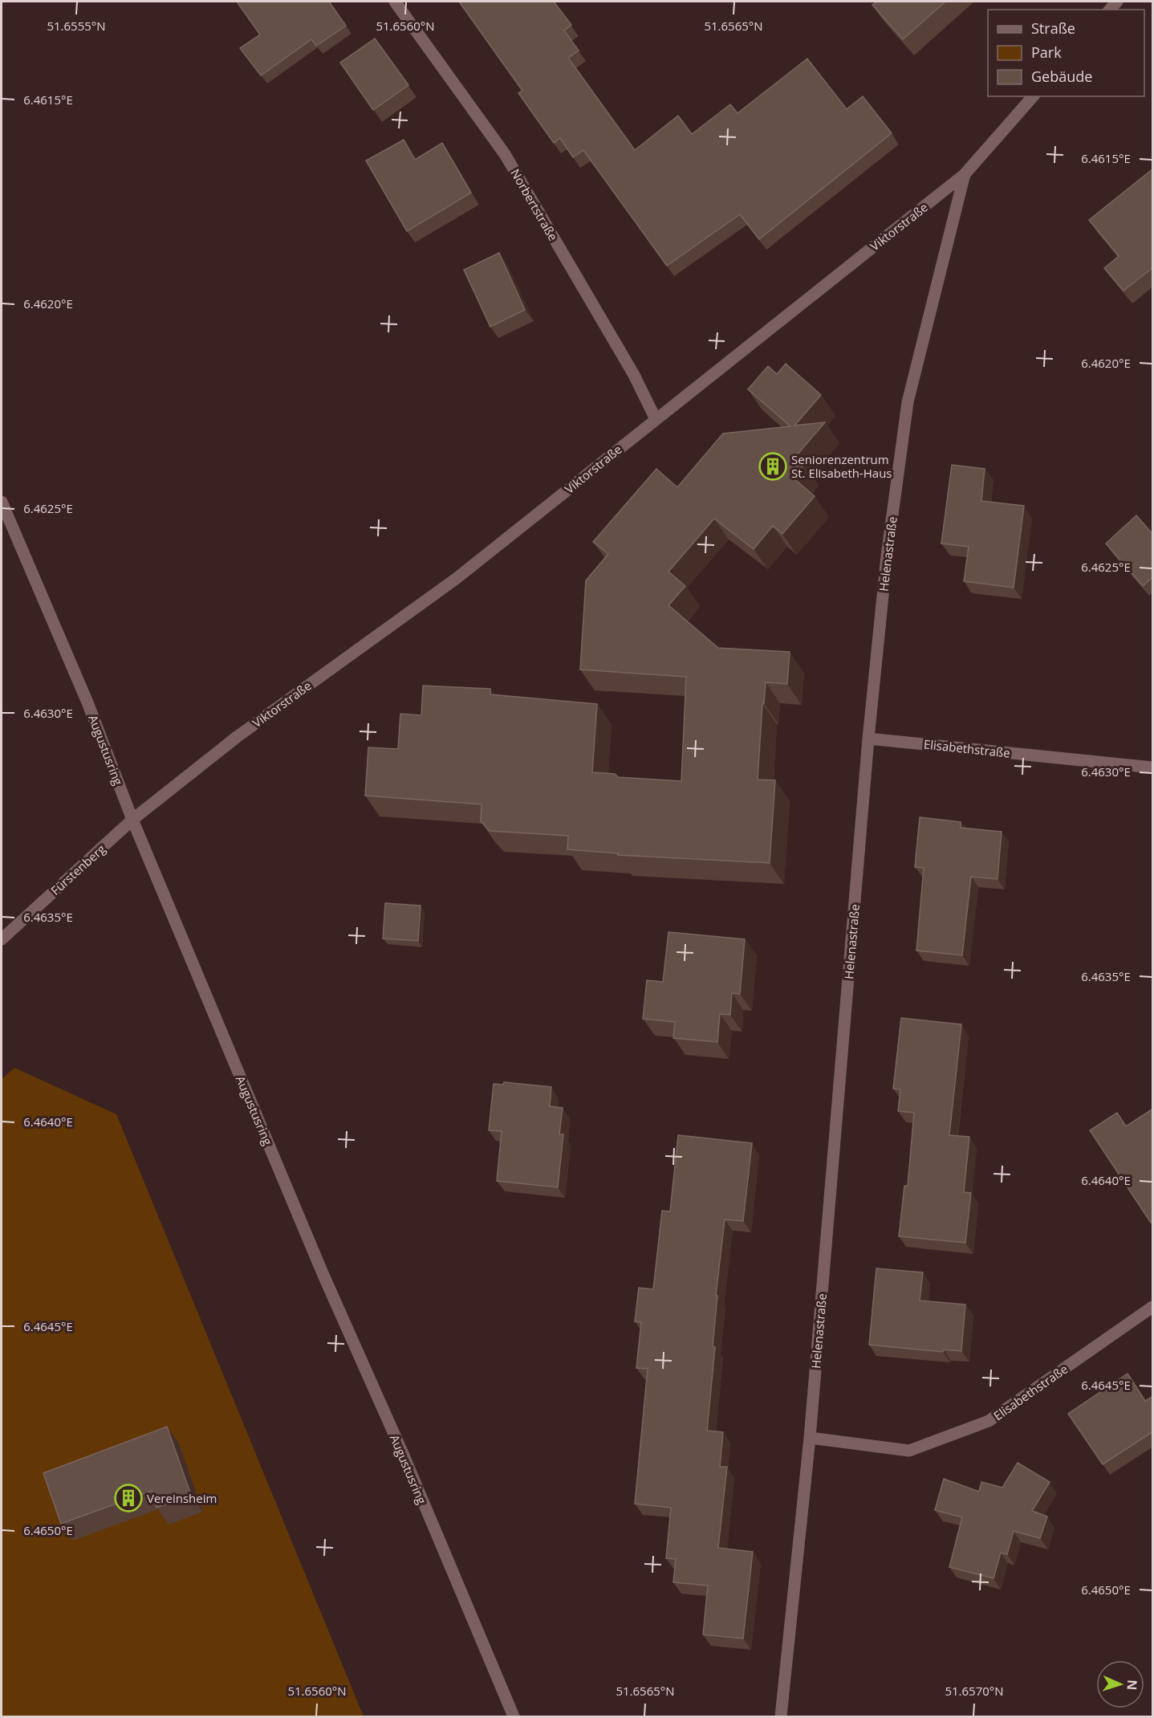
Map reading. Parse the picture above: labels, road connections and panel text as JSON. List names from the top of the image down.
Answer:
{
  "streets": {
    "street": [
      "Norbertstraße",
      "Viktorstraße",
      "Helenastraße",
      "Elisabethstraße",
      "Augustusring",
      "Fürstenberg"
    ]
  },
  "crossings": [
    ["Norbertstraße", "Viktorstraße"],
    ["Viktorstraße", "Helenastraße"],
    ["Viktorstraße", "Augustusring"],
    ["Viktorstraße", "Fürstenberg"],
    ["Helenastraße", "Elisabethstraße"],
    ["Augustusring", "Fürstenberg"]
  ],
  "places": {
    "building": ["Seniorenzentrum St. Elisabeth-Haus", "Vereinsheim"]
  },
  "legend": ["Straße", "Park", "Gebäude"],
  "north": "right",
  "coordinates": [
    "51.6555°N",
    "51.6560°N",
    "51.6565°N",
    "6.4615°E",
    "6.4620°E",
    "6.4625°E",
    "6.4630°E",
    "6.4635°E",
    "6.4640°E",
    "6.4645°E",
    "6.4650°E",
    "51.6570°N"
  ]
}
